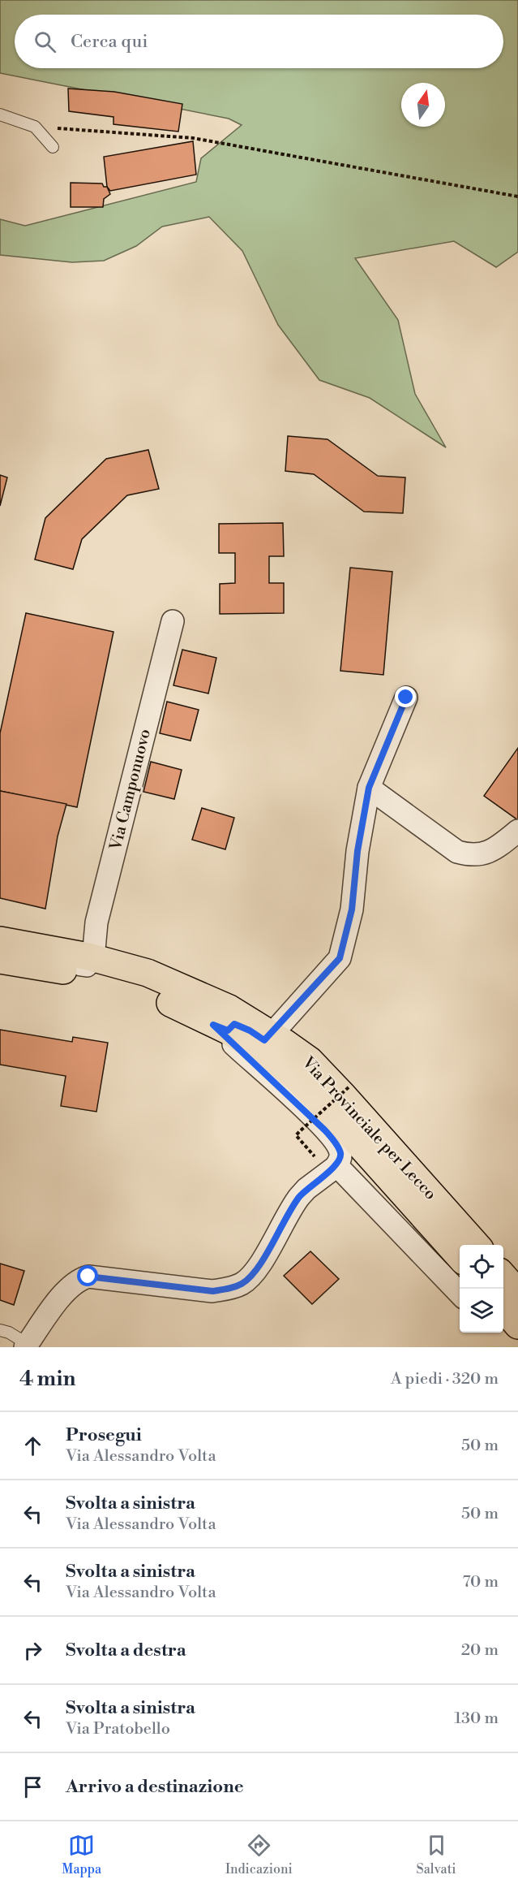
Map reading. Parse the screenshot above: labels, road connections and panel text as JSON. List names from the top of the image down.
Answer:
{
  "streets": {
    "main road": ["Via Provinciale per Lecco"],
    "street": ["Via Camponuovo"]
  },
  "crossings": [
    ["Via Camponuovo", "Via Provinciale per Lecco"]
  ],
  "north": "top",
  "page": {
    "search": "Cerca qui",
    "heading": ["4 min", "A piedi · 320 m"],
    "list": [
      ["Prosegui", "Via Alessandro Volta", "50 m"],
      ["Svolta a sinistra", "Via Alessandro Volta", "50 m"],
      ["Svolta a sinistra", "Via Alessandro Volta", "70 m"],
      ["Svolta a destra", "20 m"],
      ["Svolta a sinistra", "Via Pratobello", "130 m"],
      "Arrivo a destinazione"
    ],
    "nav": ["Mappa", "Indicazioni", "Salvati"]
  }
}
